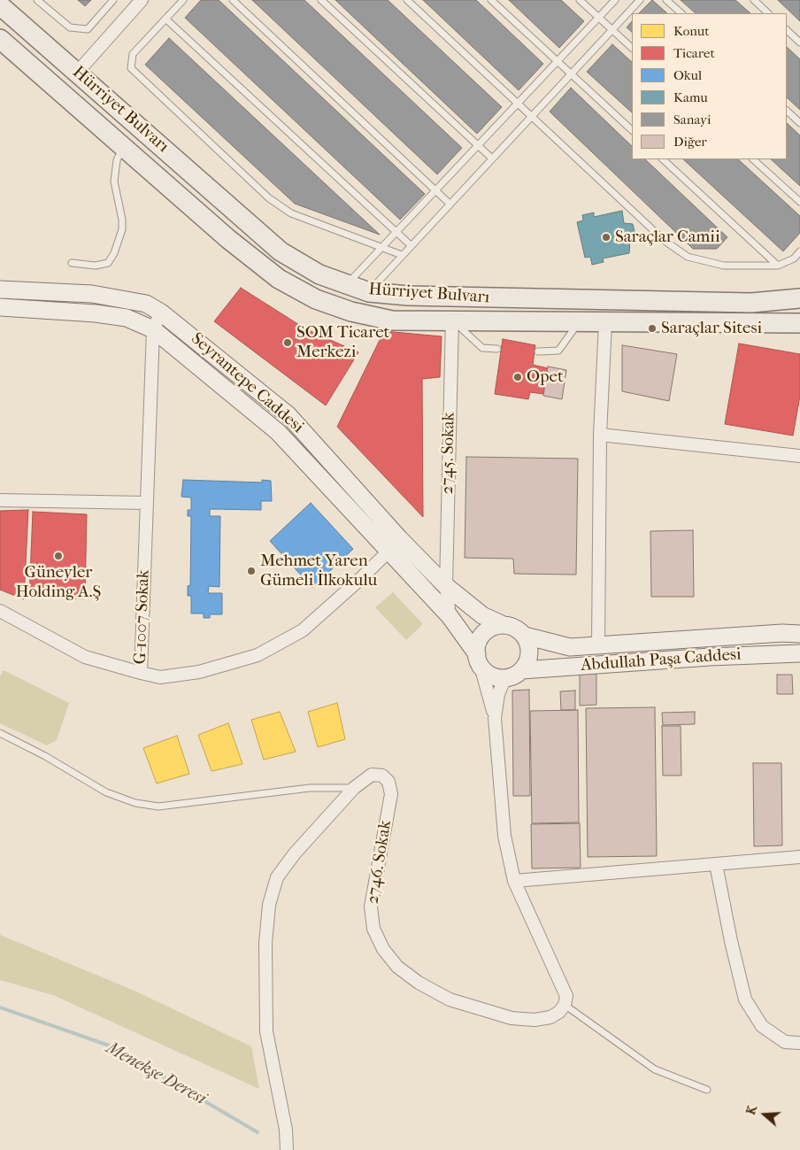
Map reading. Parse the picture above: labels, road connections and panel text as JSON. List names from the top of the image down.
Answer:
{
  "streets": {
    "main road": ["Hürriyet Bulvarı", "Seyrantepe Caddesi", "Abdullah Paşa Caddesi"],
    "street": ["2745. Sokak", "G-1007 Sokak", "2746. Sokak"]
  },
  "crossings": [
    ["Hürriyet Bulvarı", "2745. Sokak"],
    ["Seyrantepe Caddesi", "2745. Sokak"],
    ["Seyrantepe Caddesi", "G-1007 Sokak"],
    ["Seyrantepe Caddesi", "Abdullah Paşa Caddesi"]
  ],
  "water": ["Menekşe Deresi"],
  "places": [
    "Saraçlar Camii",
    "Saraçlar Sitesi",
    "SOM Ticaret Merkezi",
    "Opet",
    "Güneyler Holding A.Ş",
    "Mehmet Yaren Gümeli İlkokulu"
  ],
  "legend": [
    "Konut",
    "Ticaret",
    "Okul",
    "Kamu",
    "Sanayi",
    "Diğer"
  ],
  "north": "left"
}
